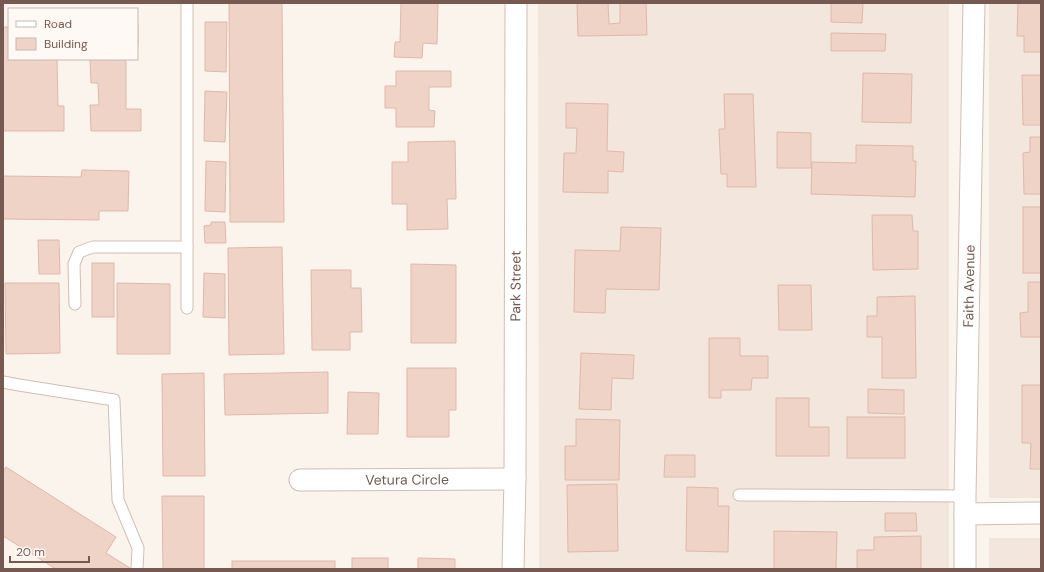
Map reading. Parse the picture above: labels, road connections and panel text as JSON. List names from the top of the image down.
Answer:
{
  "streets": {
    "street": ["Park Street", "Faith Avenue", "Vetura Circle"]
  },
  "crossings": [
    ["Park Street", "Vetura Circle"]
  ],
  "legend": ["Road", "Building"],
  "scale_bar": "20 m"
}
